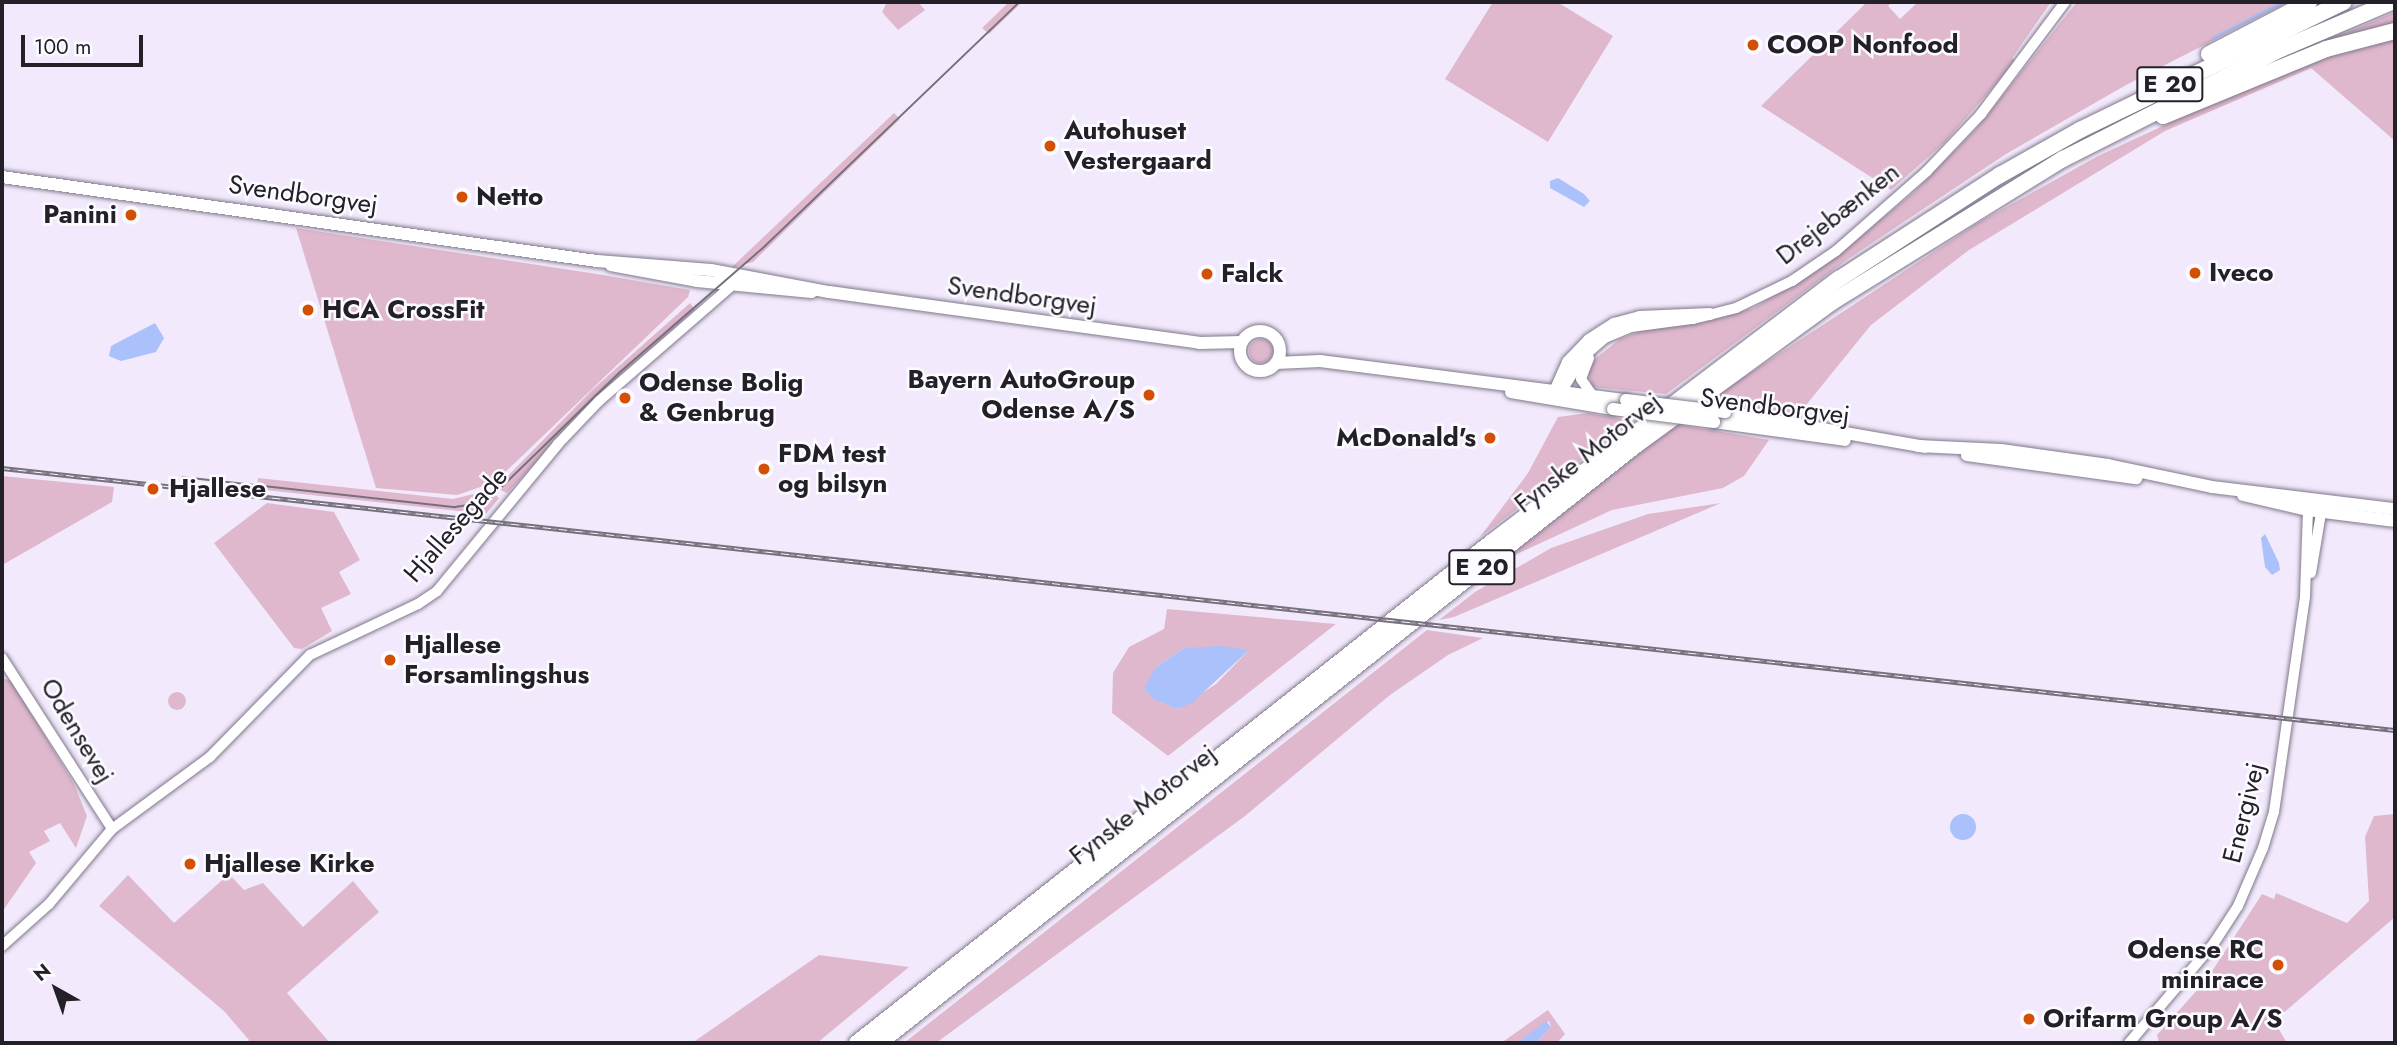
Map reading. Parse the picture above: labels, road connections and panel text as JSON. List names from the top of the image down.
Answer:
{
  "streets": {
    "highway": ["E 20", "Fynske Motorvej"],
    "main road": ["Svendborgvej"],
    "street": [
      "Drejebænken",
      "Hjallesegade",
      "Odensevej",
      "Energivej"
    ]
  },
  "crossings": [
    ["Svendborgvej", "Drejebænken"],
    ["Svendborgvej", "Hjallesegade"],
    ["Svendborgvej", "Energivej"],
    ["Hjallesegade", "Odensevej"]
  ],
  "places": [
    "COOP Nonfood",
    "Autohuset Vestergaard",
    "Netto",
    "Panini",
    "Iveco",
    "Falck",
    "HCA CrossFit",
    "Bayern AutoGroup Odense A/S",
    "Odense Bolig & Genbrug",
    "McDonald's",
    "FDM test og bilsyn",
    "Hjallese",
    "Hjallese Forsamlingshus",
    "Hjallese Kirke",
    "Odense RC minirace",
    "Orifarm Group A/S"
  ],
  "scale_bar": "100 m",
  "north": "top left"
}
